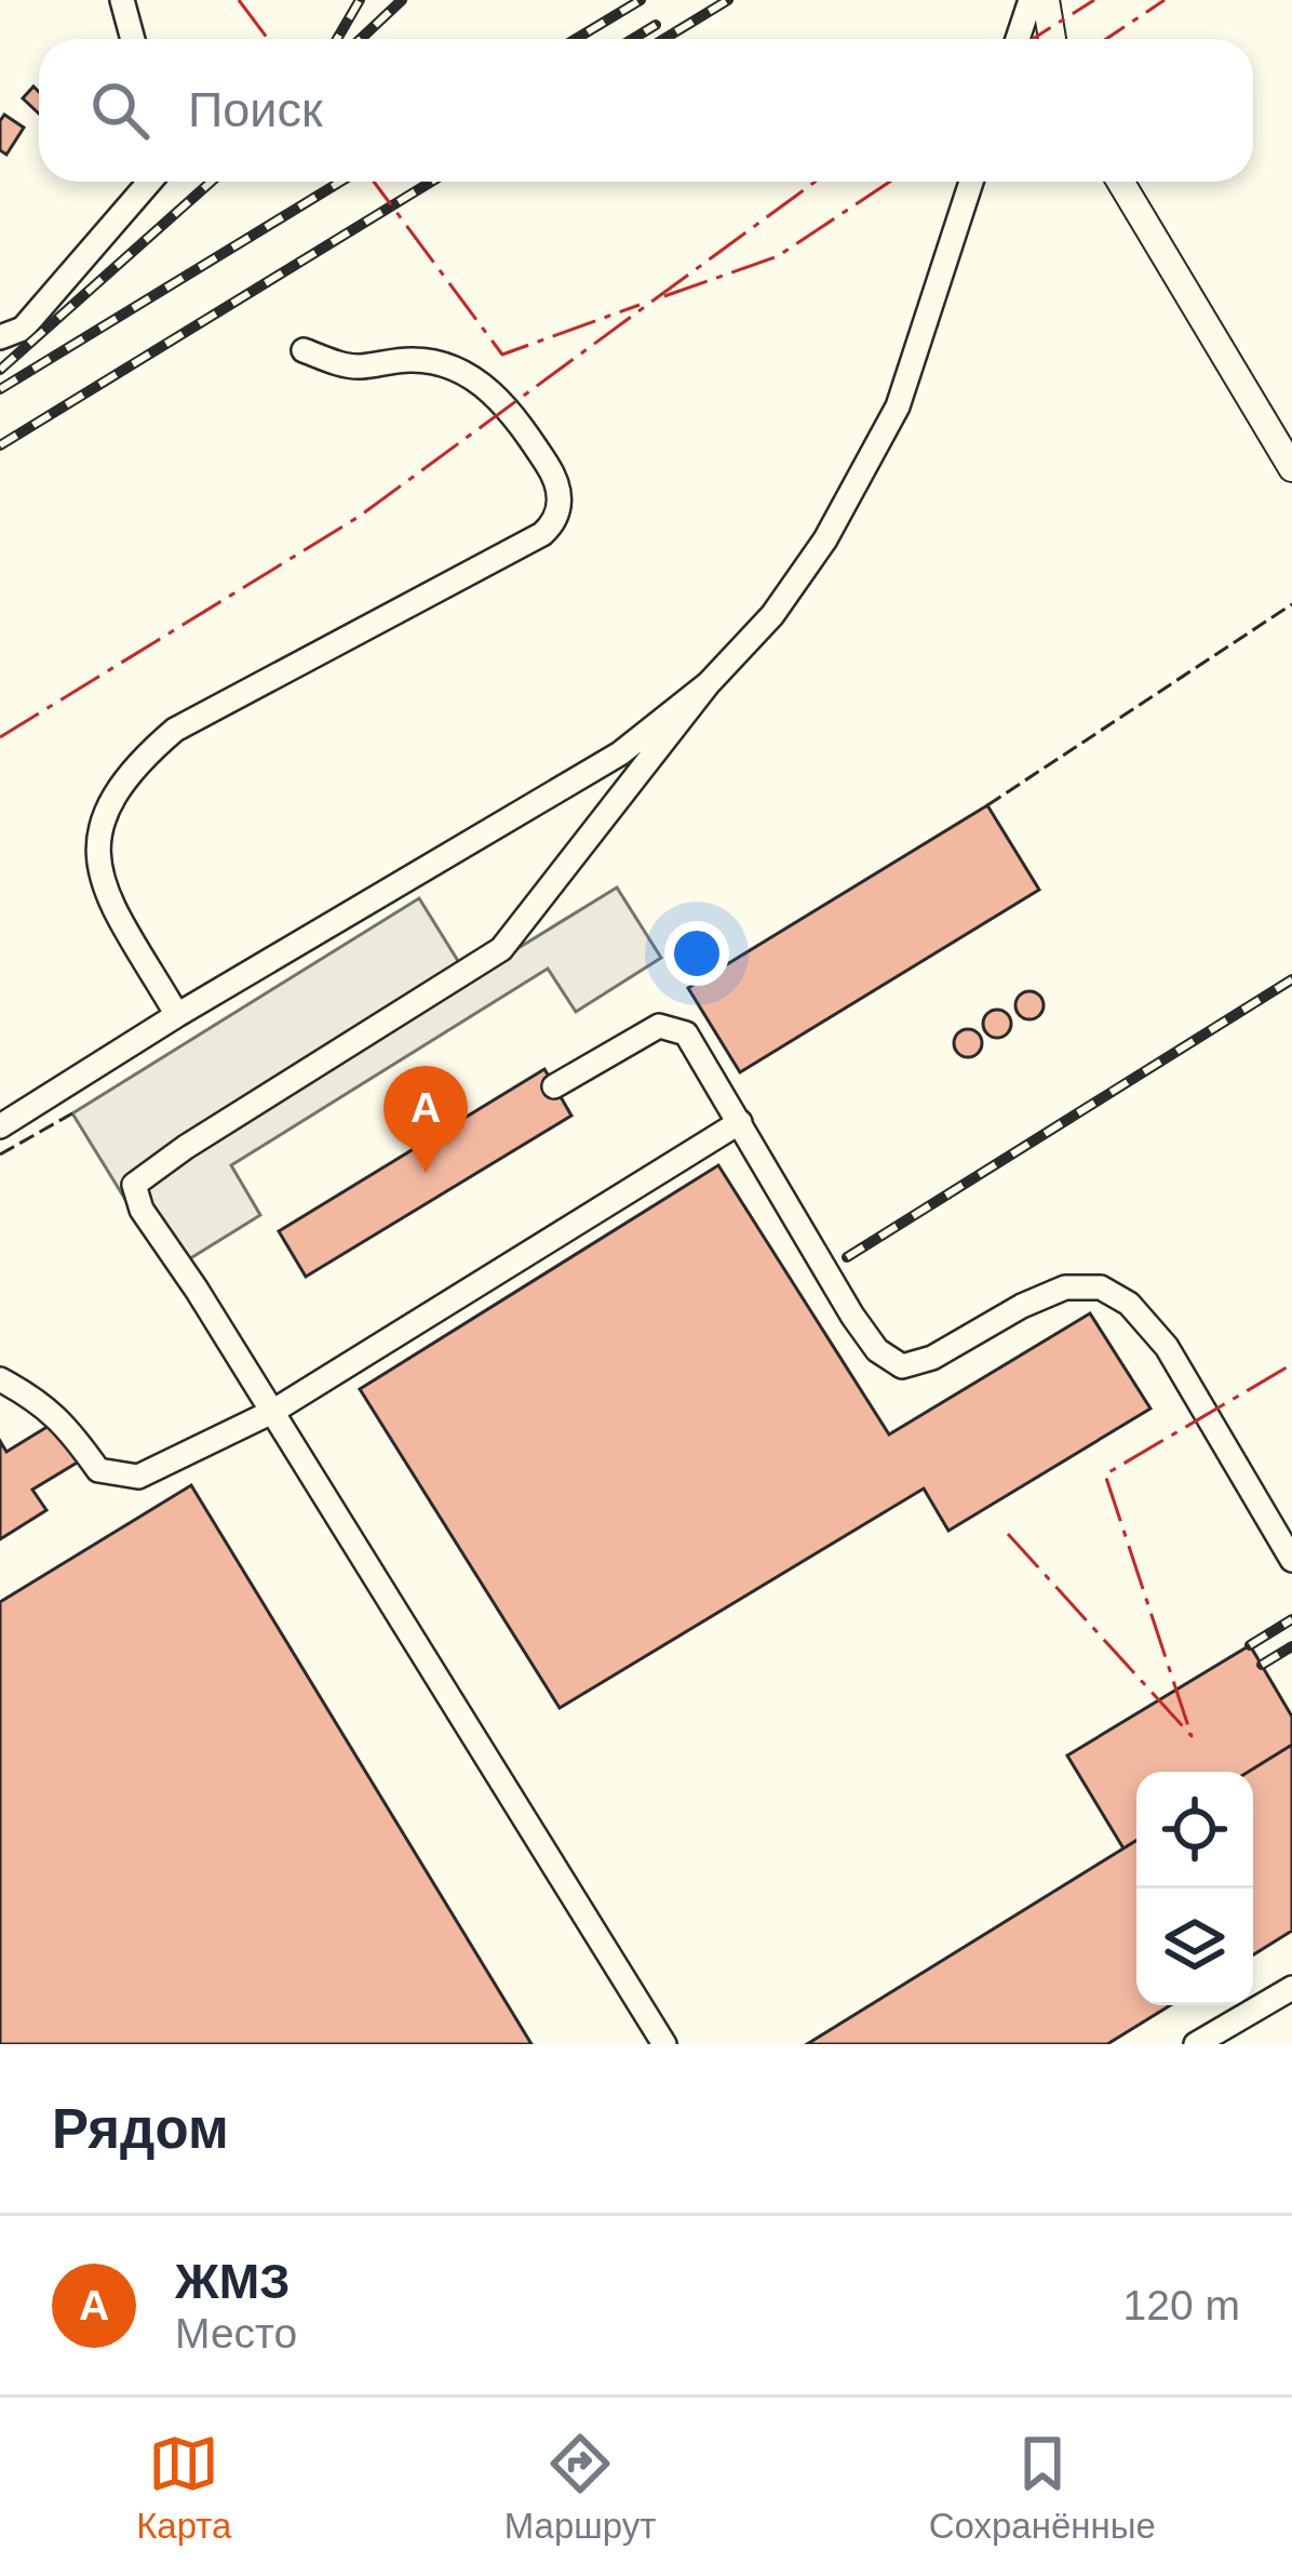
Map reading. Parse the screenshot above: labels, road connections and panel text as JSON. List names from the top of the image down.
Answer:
{
  "page": {
    "search": "Поиск",
    "pins": "A",
    "heading": "Рядом",
    "list": [
      {
        "mark": "A",
        "name": "ЖМЗ",
        "note": "Место",
        "value": "120 m"
      }
    ],
    "nav": ["Карта", "Маршрут", "Сохранённые"]
  }
}
